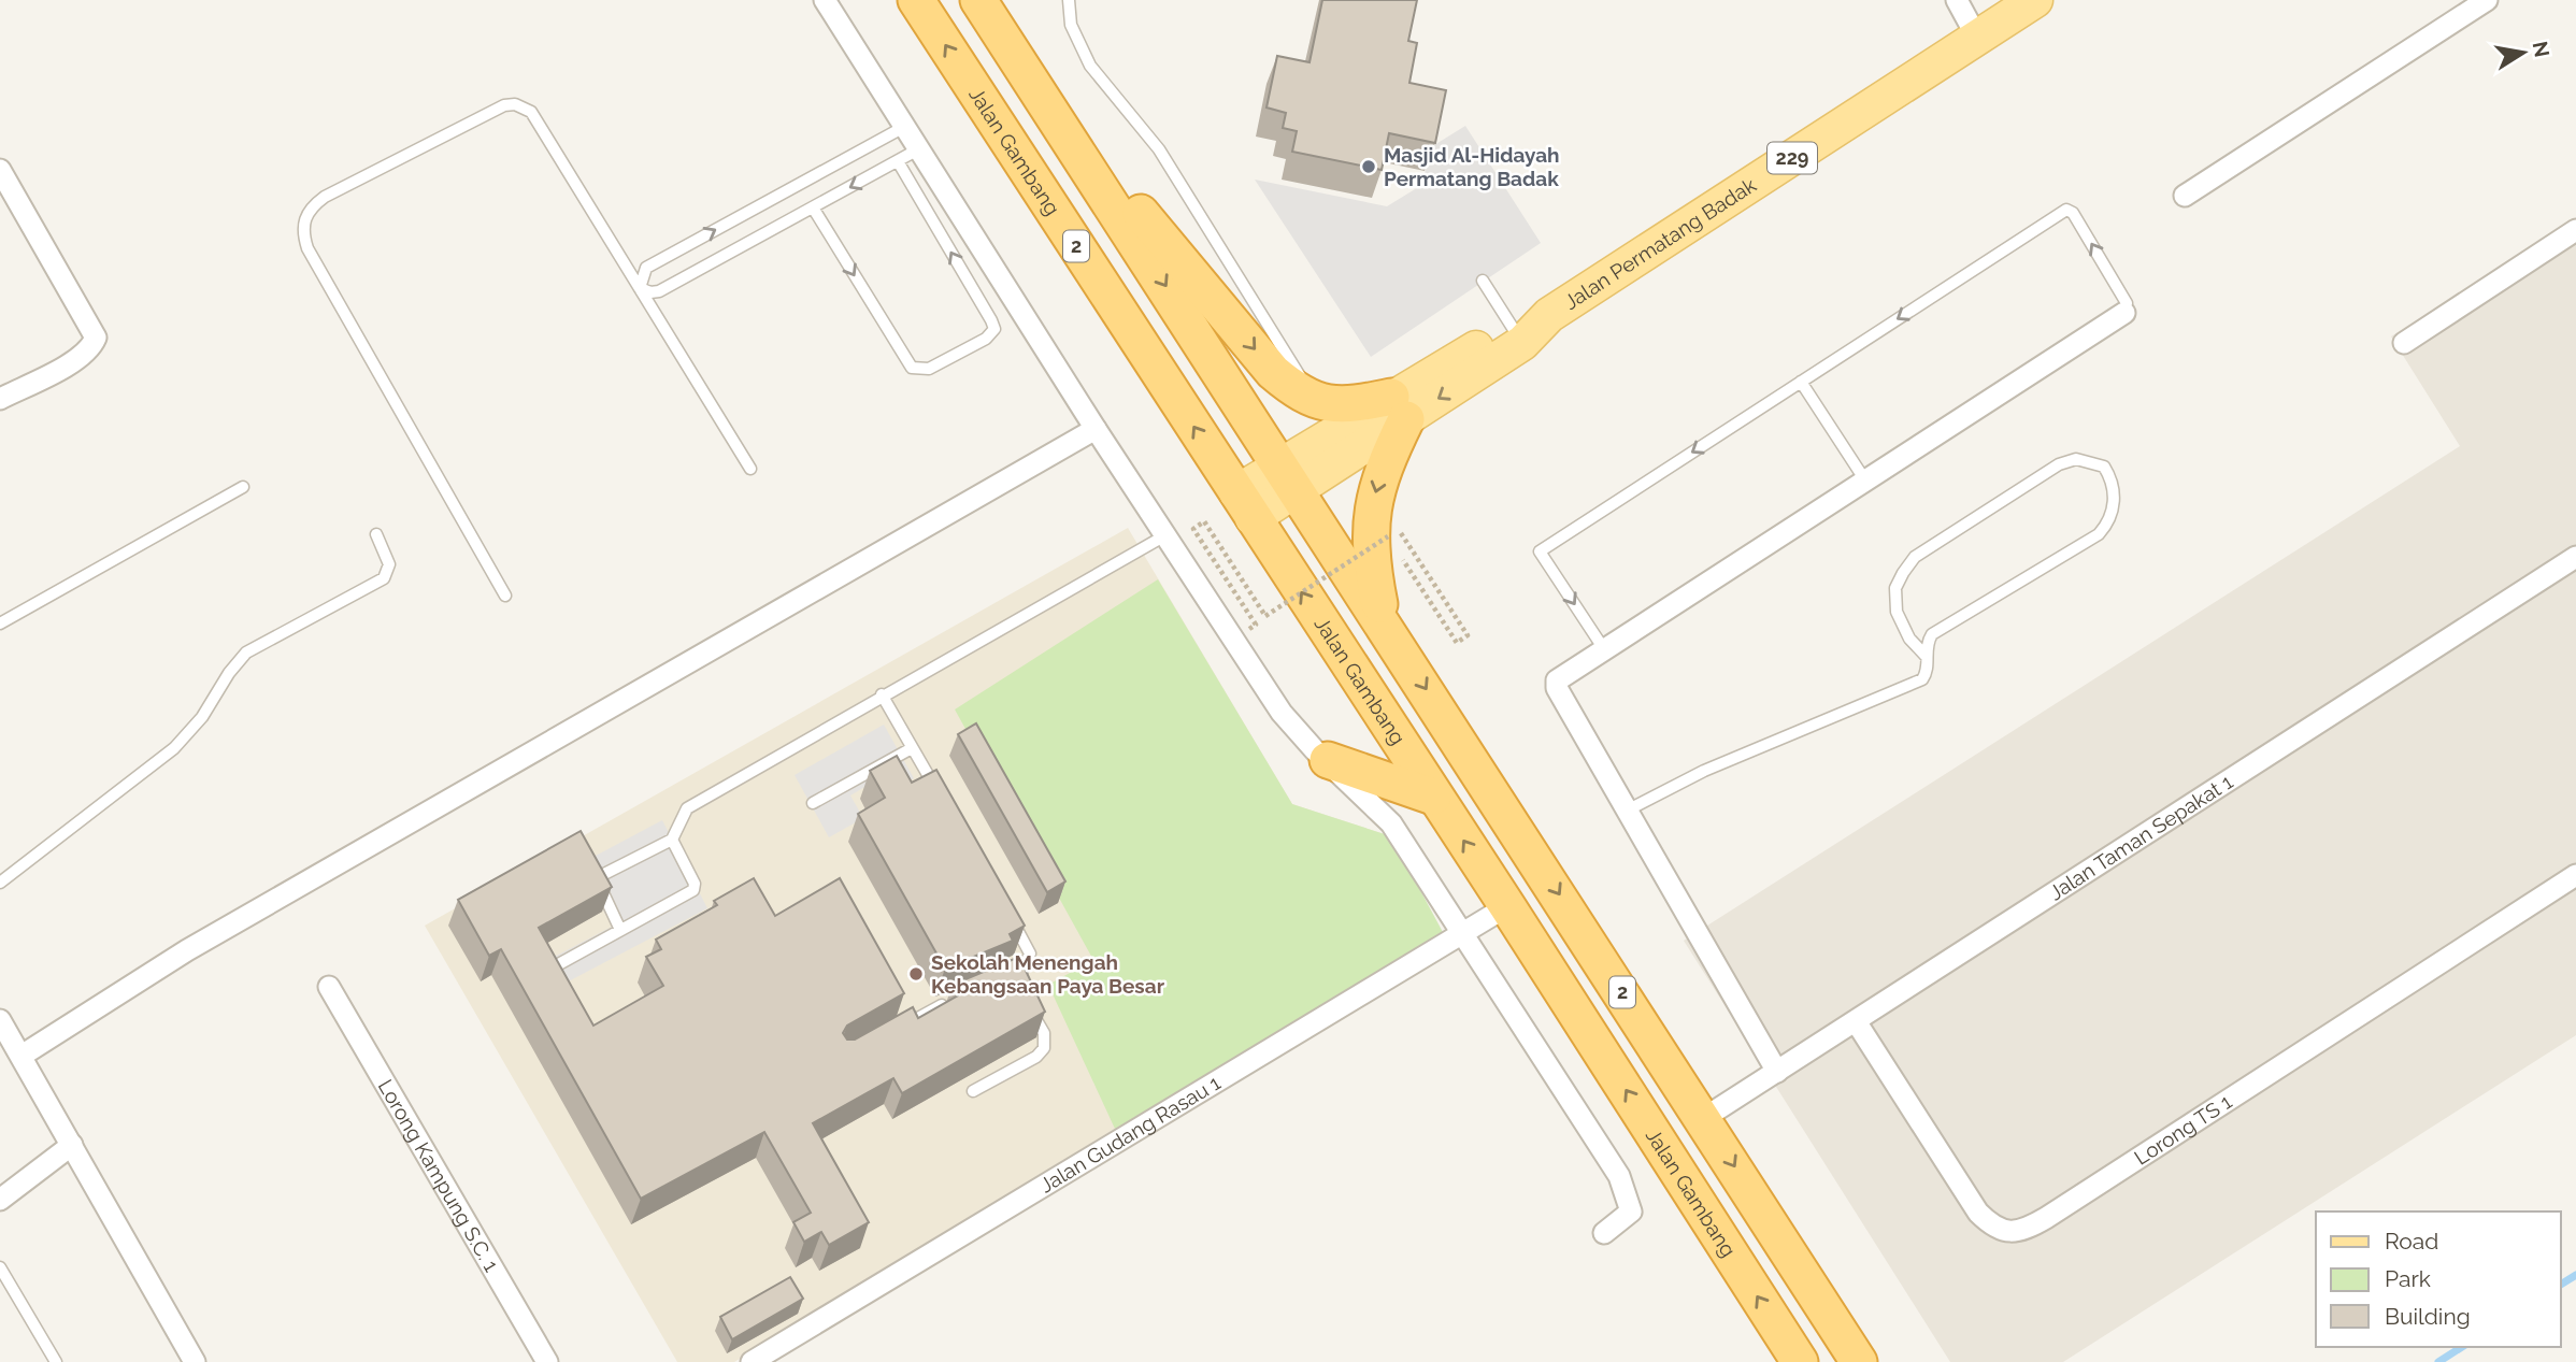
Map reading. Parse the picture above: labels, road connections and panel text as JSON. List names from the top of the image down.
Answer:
{
  "streets": {
    "highway": ["Jalan Gambang", "2"],
    "main road": ["229", "Jalan Permatang Badak"],
    "street": [
      "Jalan Taman Sepakat 1",
      "Lorong TS 1",
      "Jalan Gudang Rasau 1",
      "Lorong Kampung S.C. 1"
    ]
  },
  "crossings": [
    ["Jalan Gambang", "Jalan Permatang Badak"],
    ["Jalan Gambang", "Jalan Gudang Rasau 1"],
    ["Jalan Permatang Badak", "2"],
    ["2", "Jalan Taman Sepakat 1"],
    ["Jalan Taman Sepakat 1", "Lorong TS 1"]
  ],
  "places": ["Masjid Al-Hidayah Permatang Badak", "Sekolah Menengah Kebangsaan Paya Besar"],
  "legend": ["Road", "Park", "Building"],
  "north": "right"
}
